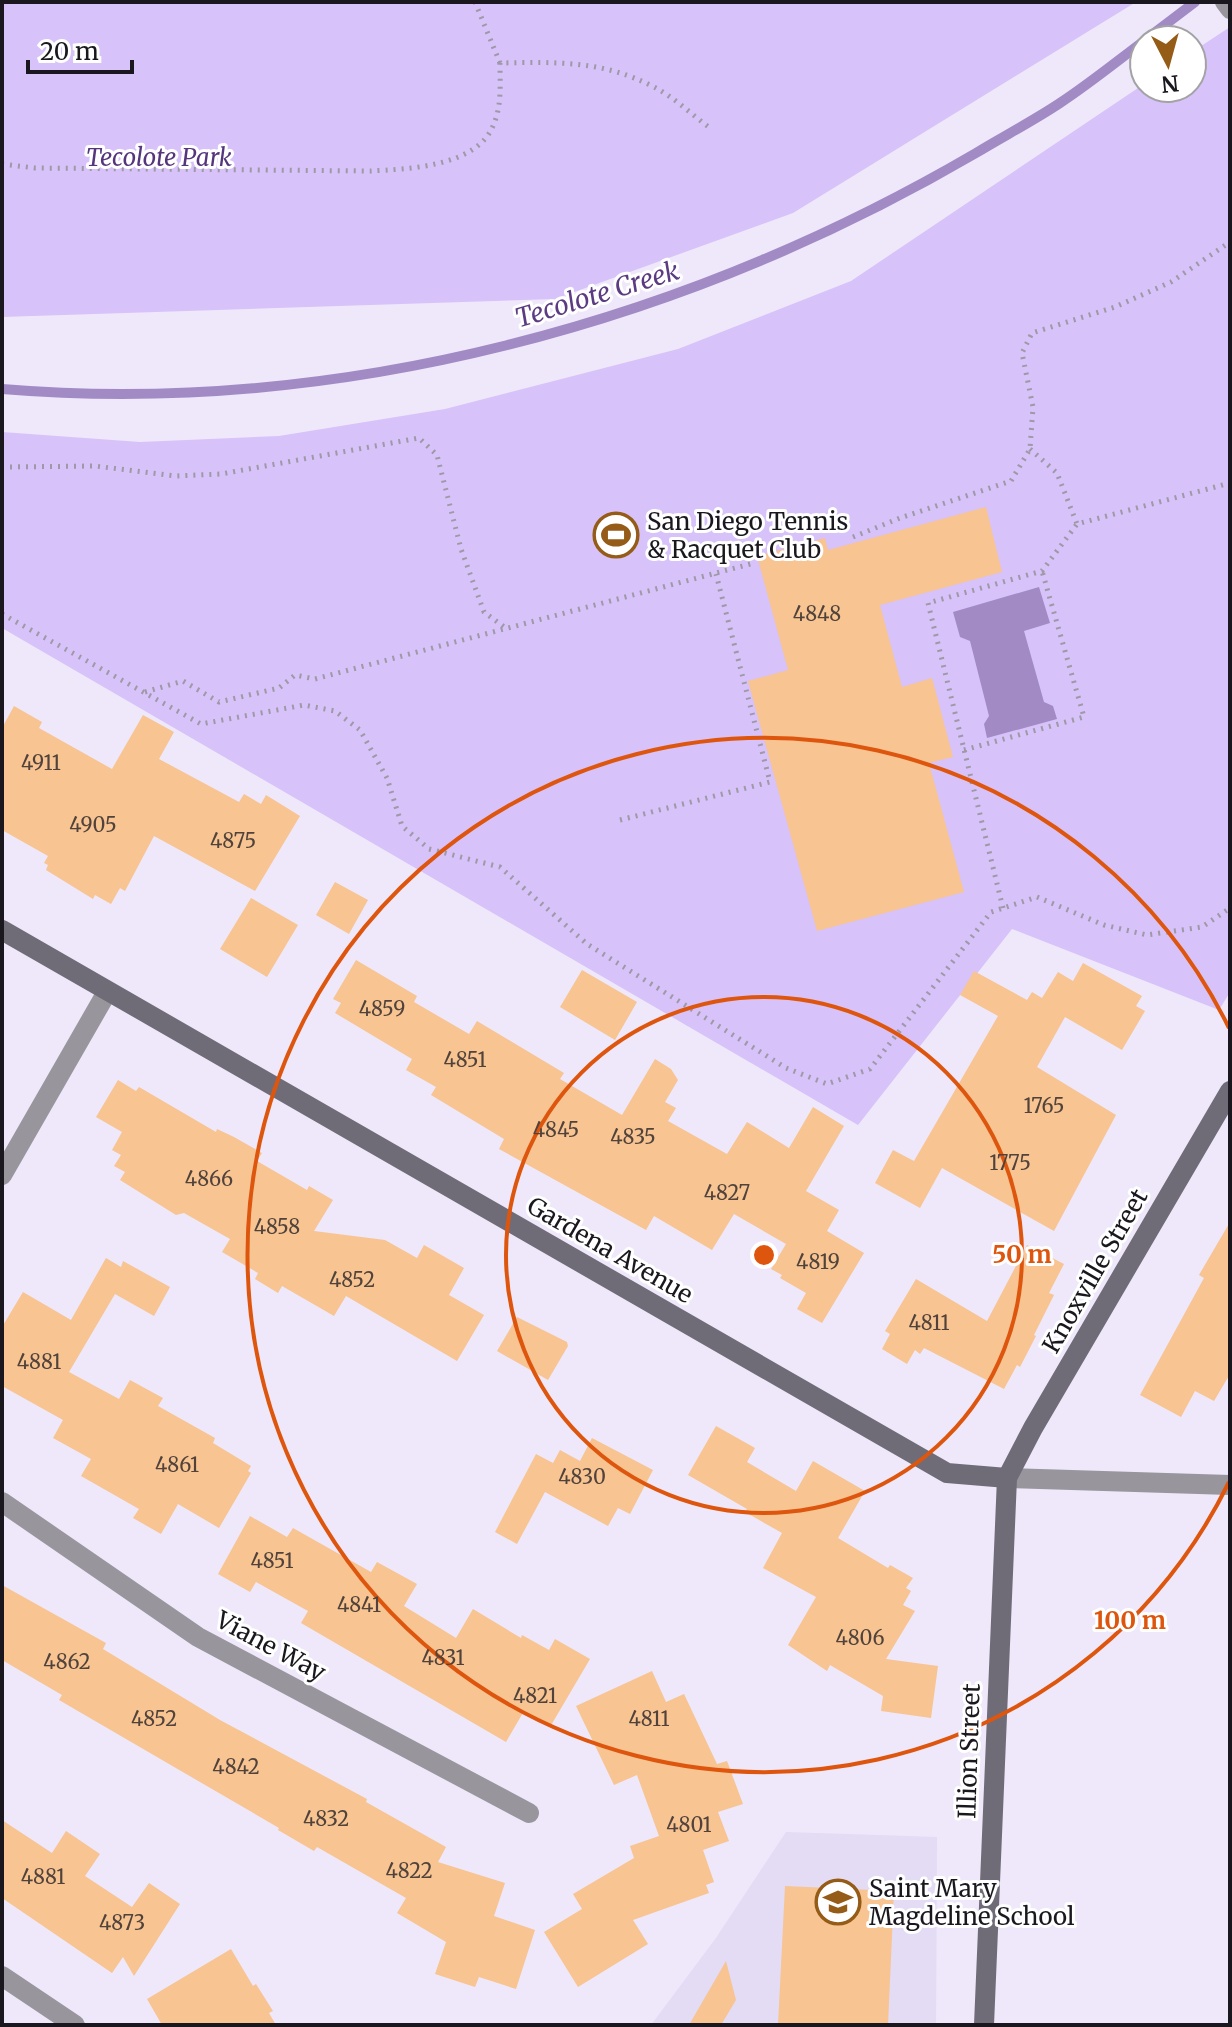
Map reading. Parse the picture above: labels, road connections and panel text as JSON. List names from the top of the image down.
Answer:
{
  "streets": {
    "street": [
      "Gardena Avenue",
      "Knoxville Street",
      "Viane Way",
      "Illion Street"
    ]
  },
  "crossings": [
    ["Gardena Avenue", "Knoxville Street"],
    ["Gardena Avenue", "Illion Street"],
    ["Knoxville Street", "Illion Street"]
  ],
  "water": ["Tecolote Creek"],
  "parks": ["Tecolote Park"],
  "places": {
    "sports": ["San Diego Tennis & Racquet Club"],
    "school or university": ["Saint Mary Magdeline School"]
  },
  "house_numbers": [
    "4848",
    "4911",
    "4905",
    "4875",
    "4859",
    "4851",
    "1765",
    "4845",
    "4835",
    "1775",
    "4866",
    "4827",
    "4858",
    "4819",
    "4852",
    "4811",
    "4881",
    "4861",
    "4830",
    "4851",
    "4841",
    "4806",
    "4831",
    "4862",
    "4821",
    "4852",
    "4811",
    "4842",
    "4832",
    "4801",
    "4822",
    "4881",
    "4873"
  ],
  "scale_bar": "20 m",
  "north": "bottom",
  "rings": ["50 m", "100 m"]
}
